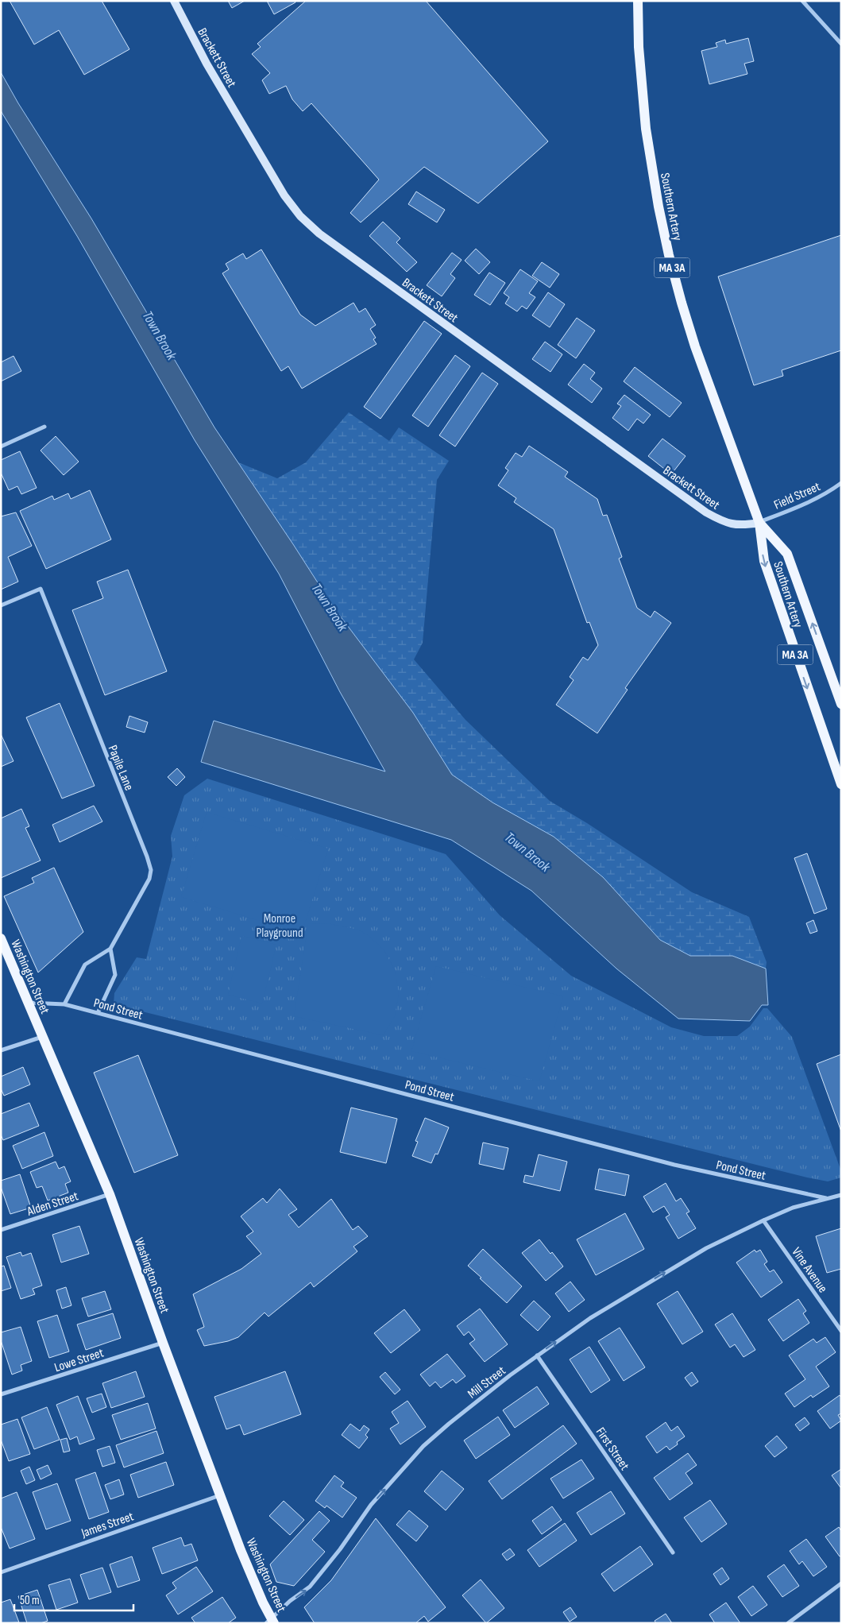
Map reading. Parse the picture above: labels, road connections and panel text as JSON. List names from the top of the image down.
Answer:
{
  "streets": {
    "main road": ["Southern Artery", "MA 3A", "Washington Street"],
    "street": [
      "Brackett Street",
      "Field Street",
      "Papile Lane",
      "Pond Street",
      "Alden Street",
      "Vine Avenue",
      "Lowe Street",
      "Mill Street",
      "First Street",
      "James Street"
    ]
  },
  "crossings": [
    ["Brackett Street", "Southern Artery"],
    ["Brackett Street", "Field Street"],
    ["Southern Artery", "Field Street"],
    ["Papile Lane", "Pond Street"],
    ["Washington Street", "Pond Street"],
    ["Washington Street", "Alden Street"],
    ["Washington Street", "Lowe Street"],
    ["Washington Street", "Mill Street"],
    ["Washington Street", "James Street"],
    ["Pond Street", "Vine Avenue"],
    ["Pond Street", "Mill Street"],
    ["Vine Avenue", "Mill Street"],
    ["Mill Street", "First Street"]
  ],
  "one_way": ["Mill Street"],
  "water": ["Town Brook"],
  "parks": ["Monroe Playground"],
  "scale_bar": "50 m"
}
